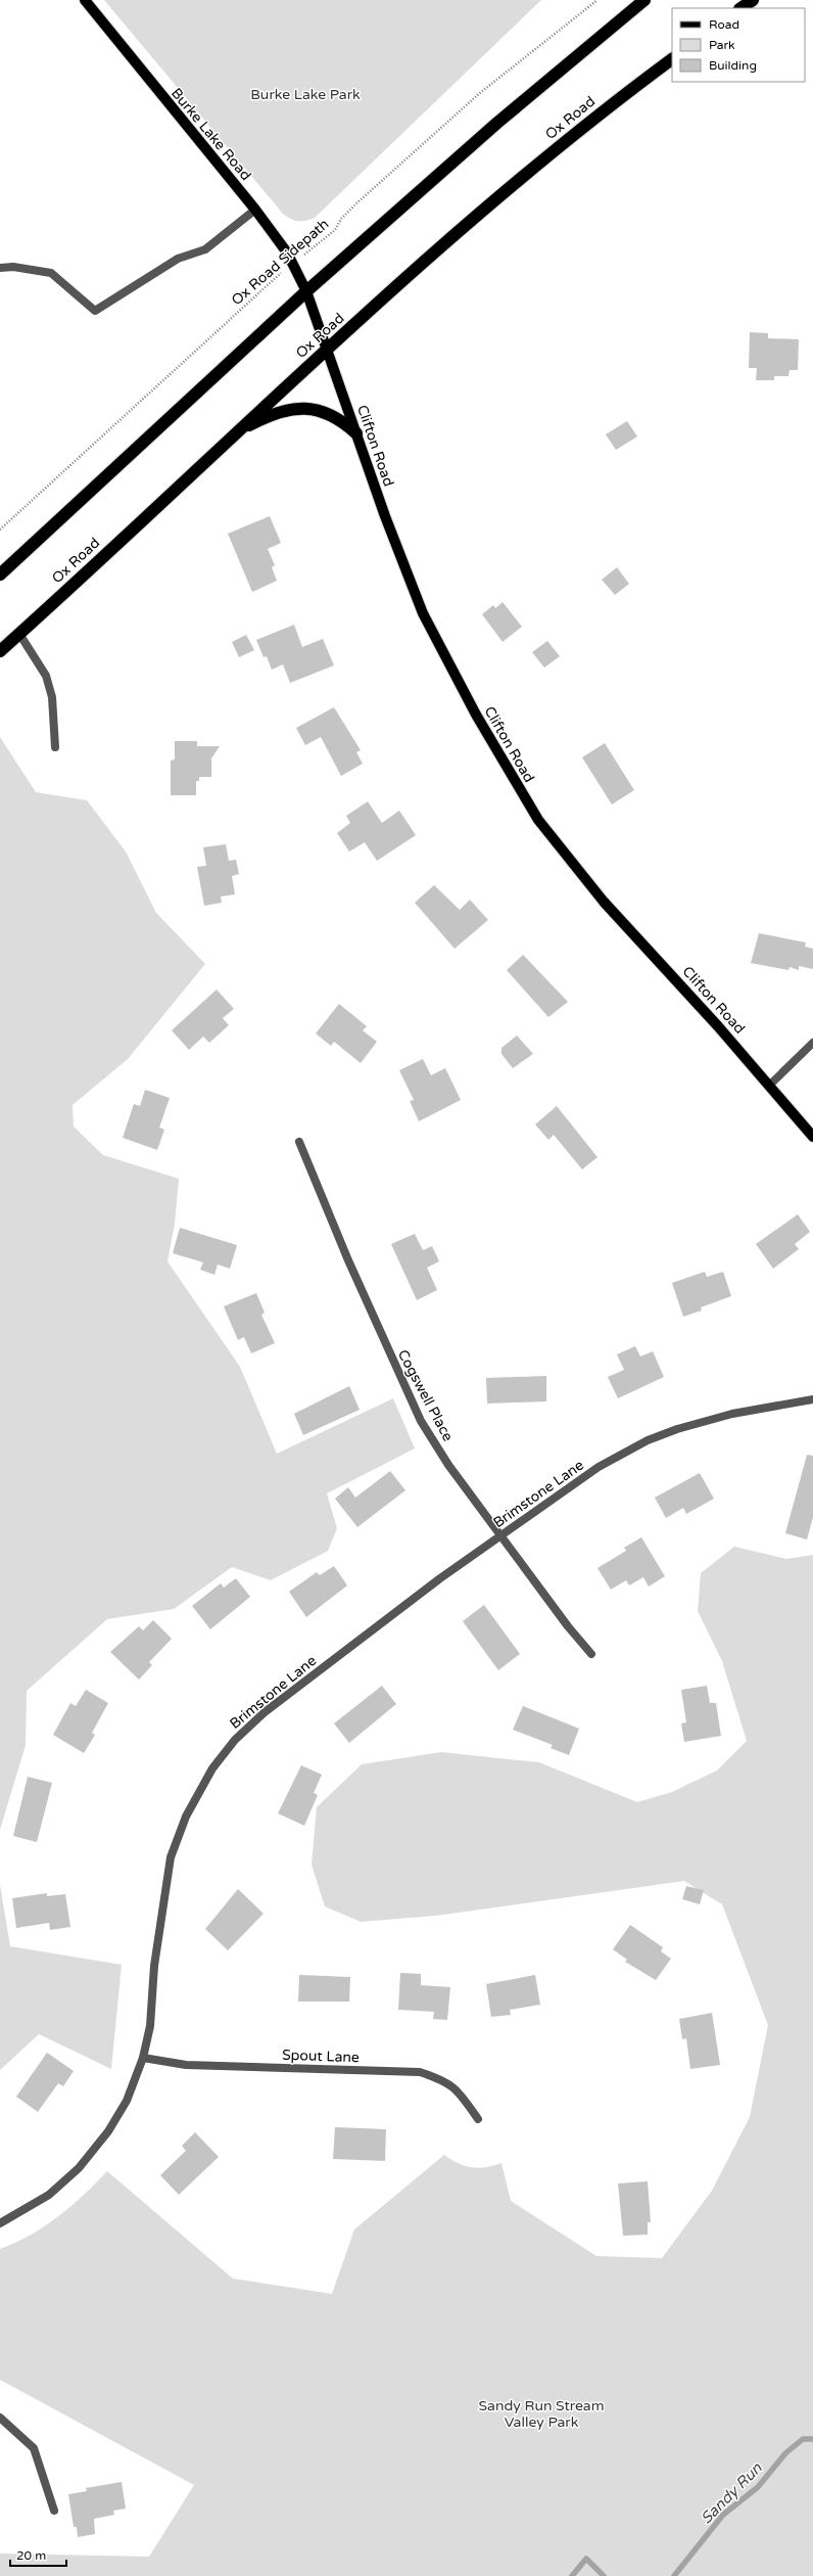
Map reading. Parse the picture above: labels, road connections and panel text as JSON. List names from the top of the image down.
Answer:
{
  "streets": {
    "highway": ["Ox Road"],
    "main road": ["Burke Lake Road", "Clifton Road"],
    "street": ["Cogswell Place", "Brimstone Lane", "Spout Lane"],
    "path": ["Ox Road Sidepath"]
  },
  "crossings": [
    ["Ox Road", "Clifton Road"],
    ["Burke Lake Road", "Ox Road Sidepath"],
    ["Burke Lake Road", "Clifton Road"],
    ["Cogswell Place", "Brimstone Lane"],
    ["Brimstone Lane", "Spout Lane"]
  ],
  "water": ["Sandy Run"],
  "parks": ["Burke Lake Park", "Sandy Run Stream Valley Park"],
  "legend": ["Road", "Park", "Building"],
  "scale_bar": "20 m"
}
